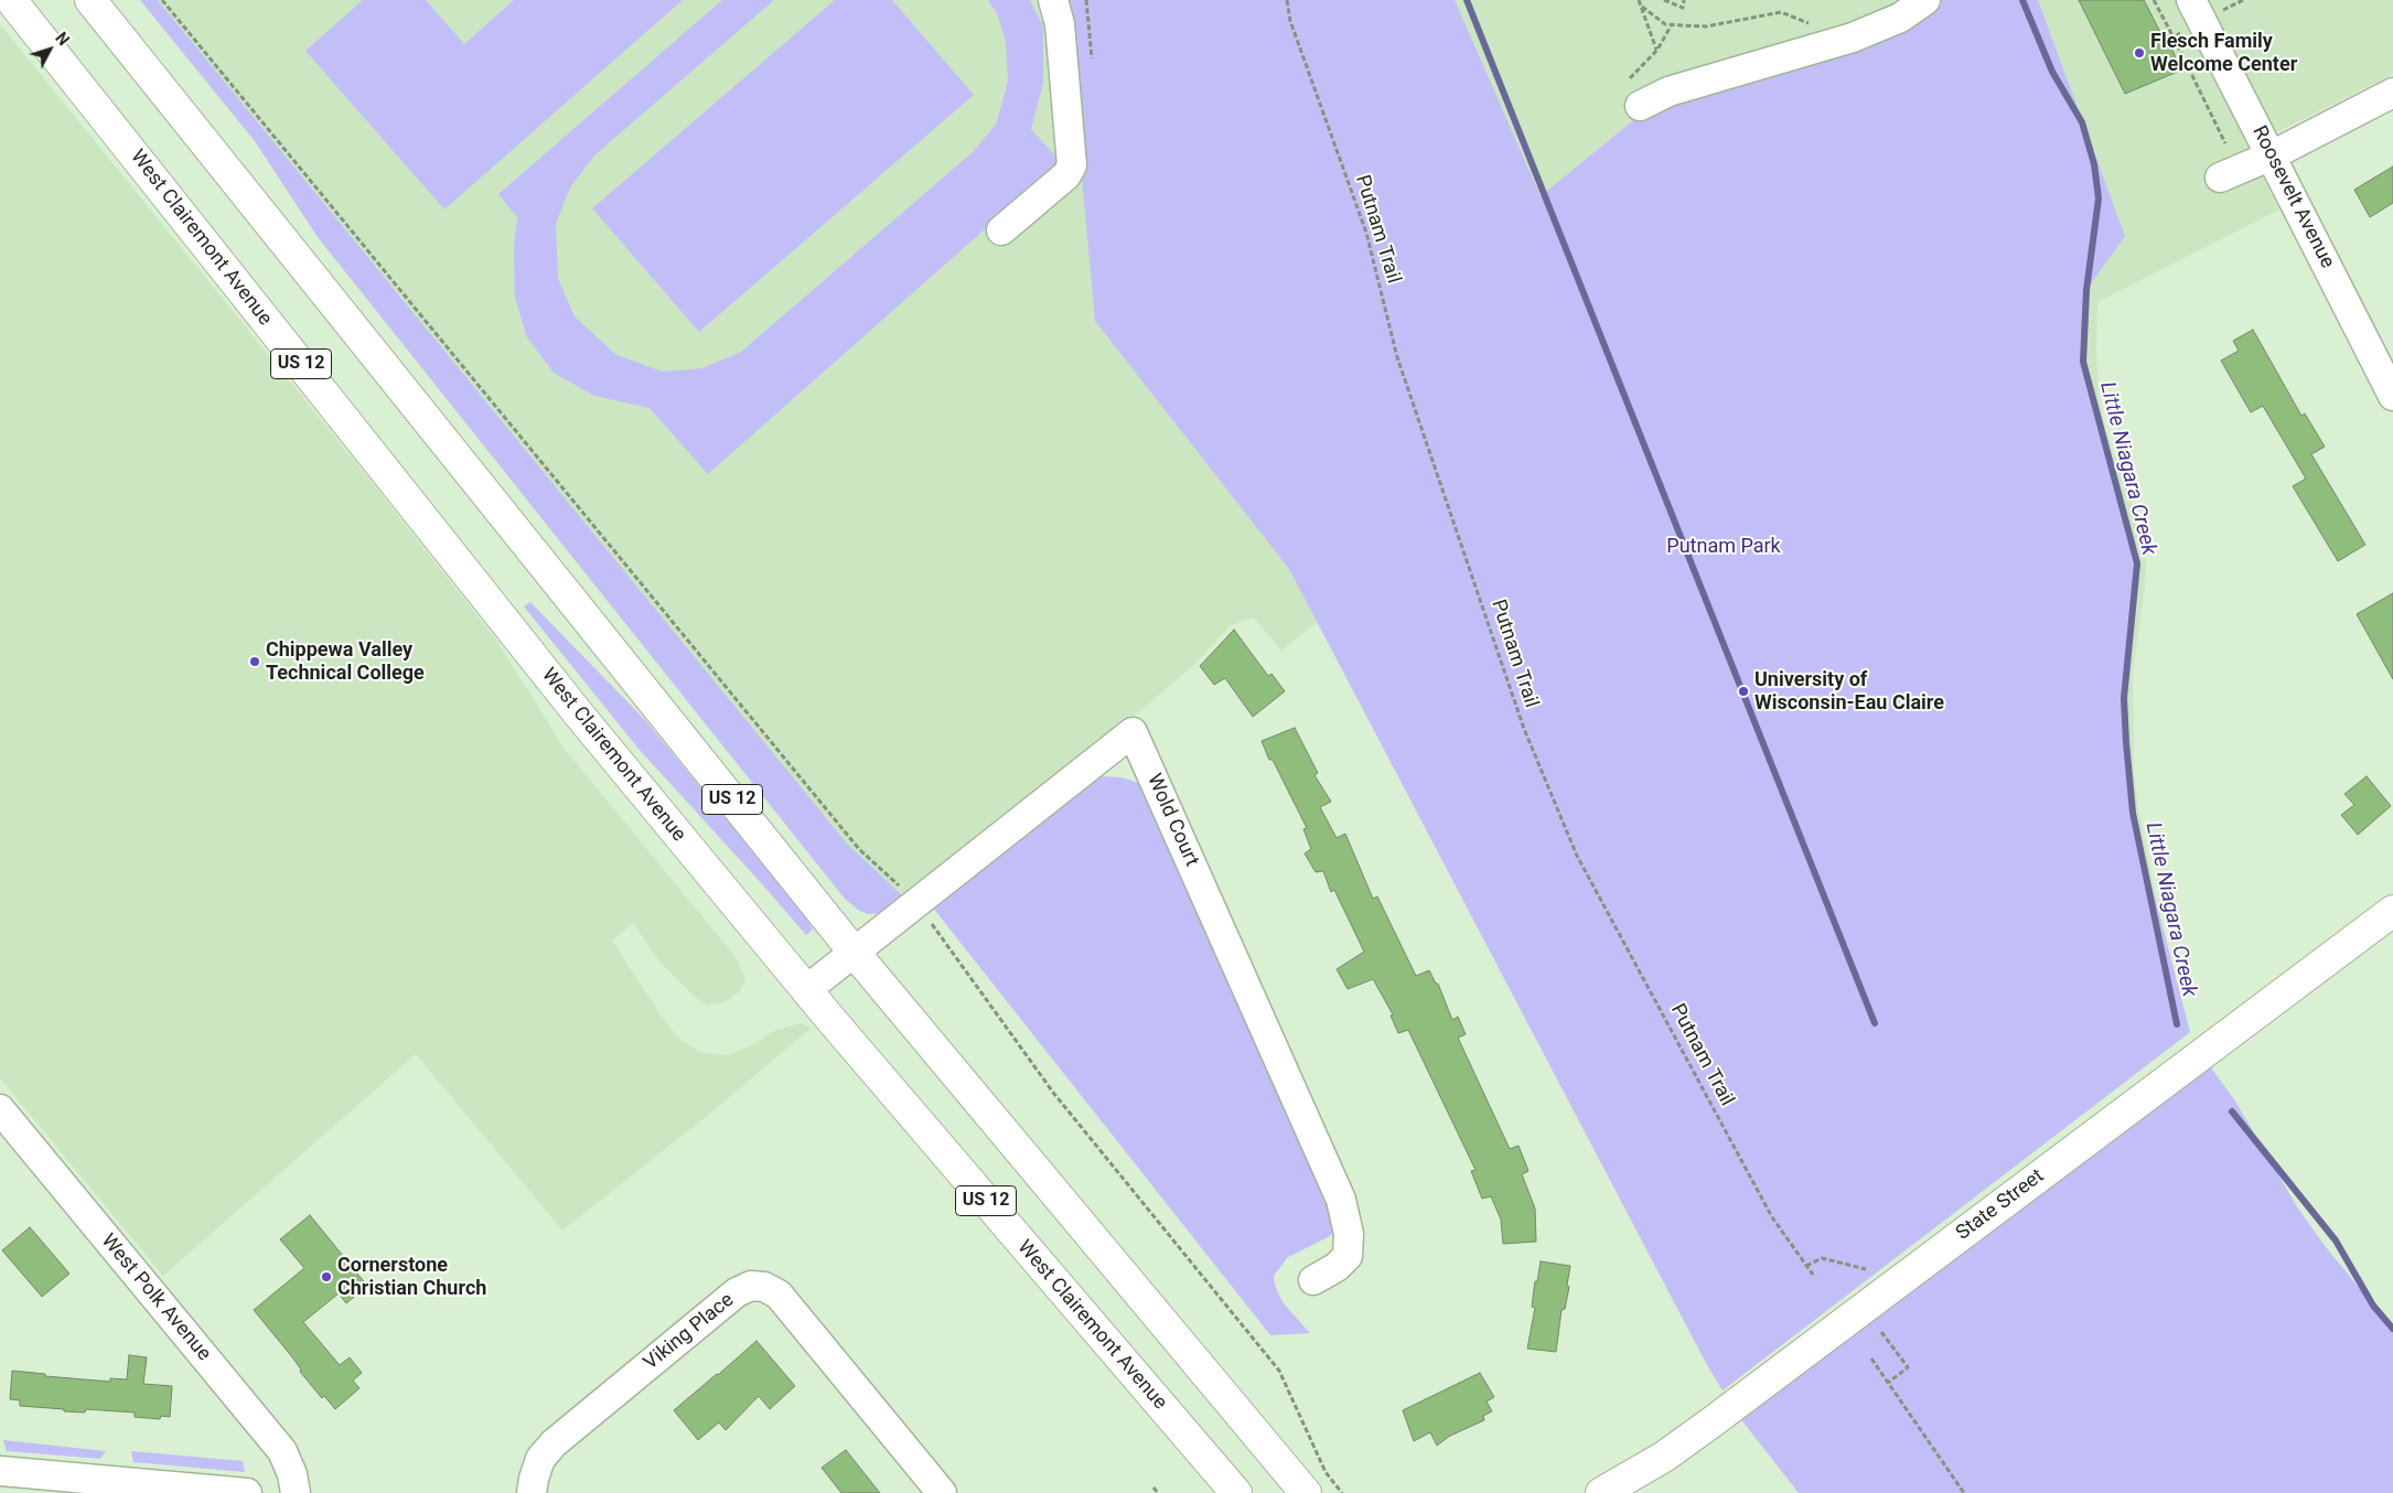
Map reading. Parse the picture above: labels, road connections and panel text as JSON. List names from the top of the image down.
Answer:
{
  "streets": {
    "main road": ["West Clairemont Avenue", "US 12", "State Street"],
    "street": [
      "Roosevelt Avenue",
      "Wold Court",
      "West Polk Avenue",
      "Viking Place"
    ],
    "path": ["Putnam Trail"]
  },
  "crossings": [
    ["West Clairemont Avenue", "Wold Court"],
    ["US 12", "Wold Court"]
  ],
  "water": ["Little Niagara Creek"],
  "parks": ["Putnam Park"],
  "places": [
    "Flesch Family Welcome Center",
    "Chippewa Valley Technical College",
    "University of Wisconsin-Eau Claire",
    "Cornerstone Christian Church"
  ],
  "north": "top right"
}
